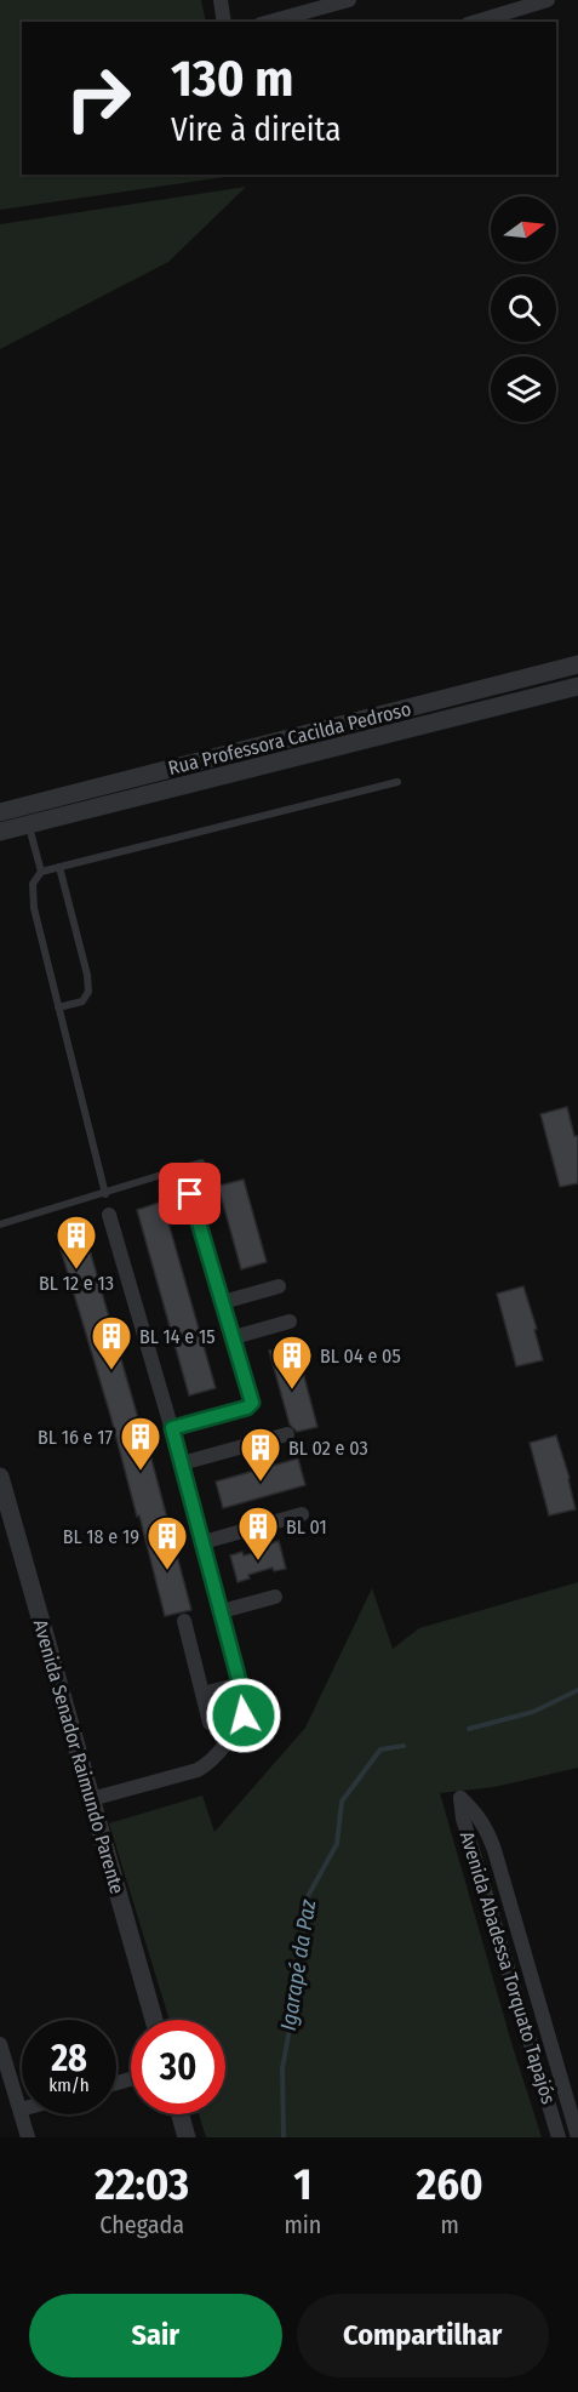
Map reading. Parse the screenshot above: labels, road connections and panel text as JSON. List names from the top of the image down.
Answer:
{
  "streets": {
    "street": ["Rua Professora Cacilda Pedroso", "Avenida Senador Raimundo Parente", "Avenida Abadessa Torquato Tapajós"]
  },
  "water": ["Igarapé da Paz"],
  "places": {
    "building": [
      "BL 12 e 13",
      "BL 14 e 15",
      "BL 04 e 05",
      "BL 16 e 17",
      "BL 02 e 03",
      "BL 01",
      "BL 18 e 19"
    ]
  },
  "north": "right",
  "page": {
    "turn": ["130 m", "Vire à direita"],
    "speed": "28 km/h",
    "limit": "30",
    "eta": [
      "22:03",
      "Chegada",
      "1",
      "min",
      "260",
      "m"
    ],
    "buttons": ["Sair", "Compartilhar"]
  }
}
